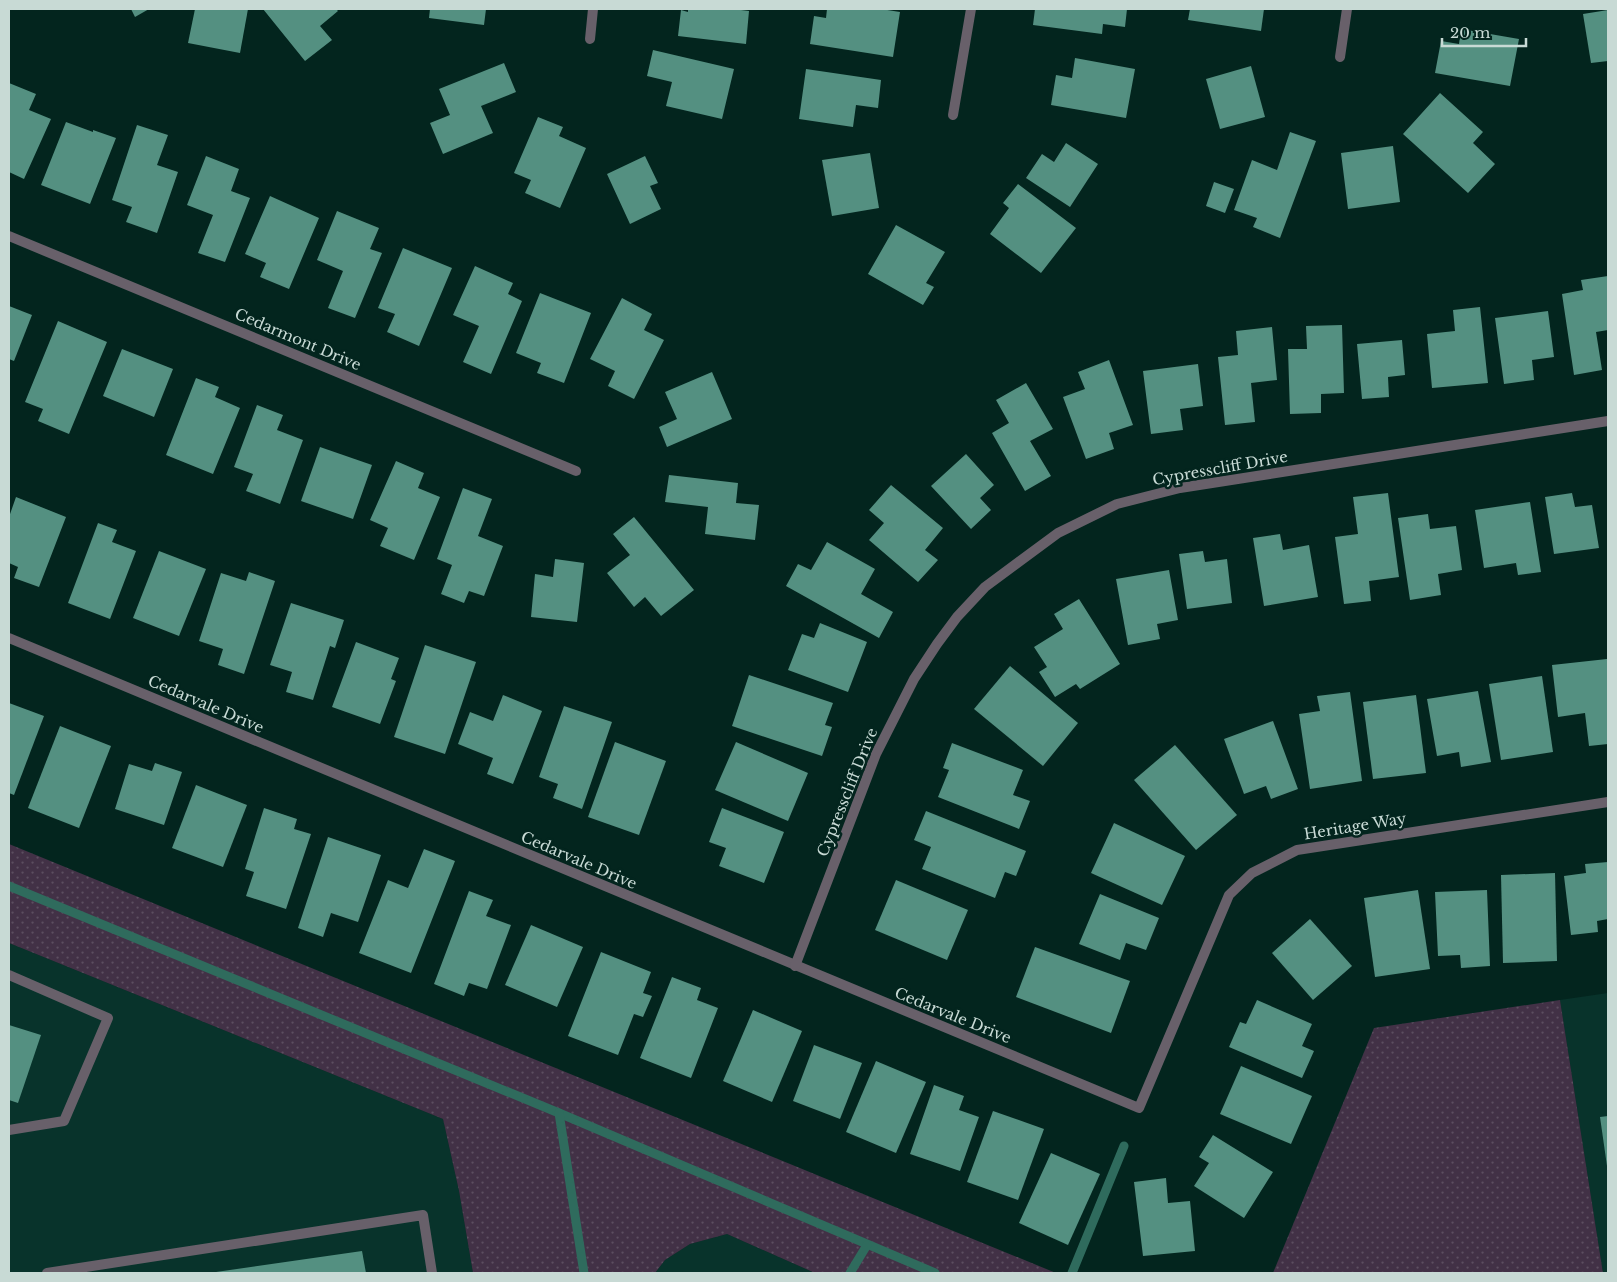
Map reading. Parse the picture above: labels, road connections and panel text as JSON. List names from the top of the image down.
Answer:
{
  "streets": {
    "street": [
      "Cedarmont Drive",
      "Cypresscliff Drive",
      "Cedarvale Drive",
      "Heritage Way"
    ]
  },
  "crossings": [
    ["Cypresscliff Drive", "Cedarvale Drive"],
    ["Cedarvale Drive", "Heritage Way"]
  ],
  "scale_bar": "20 m"
}
